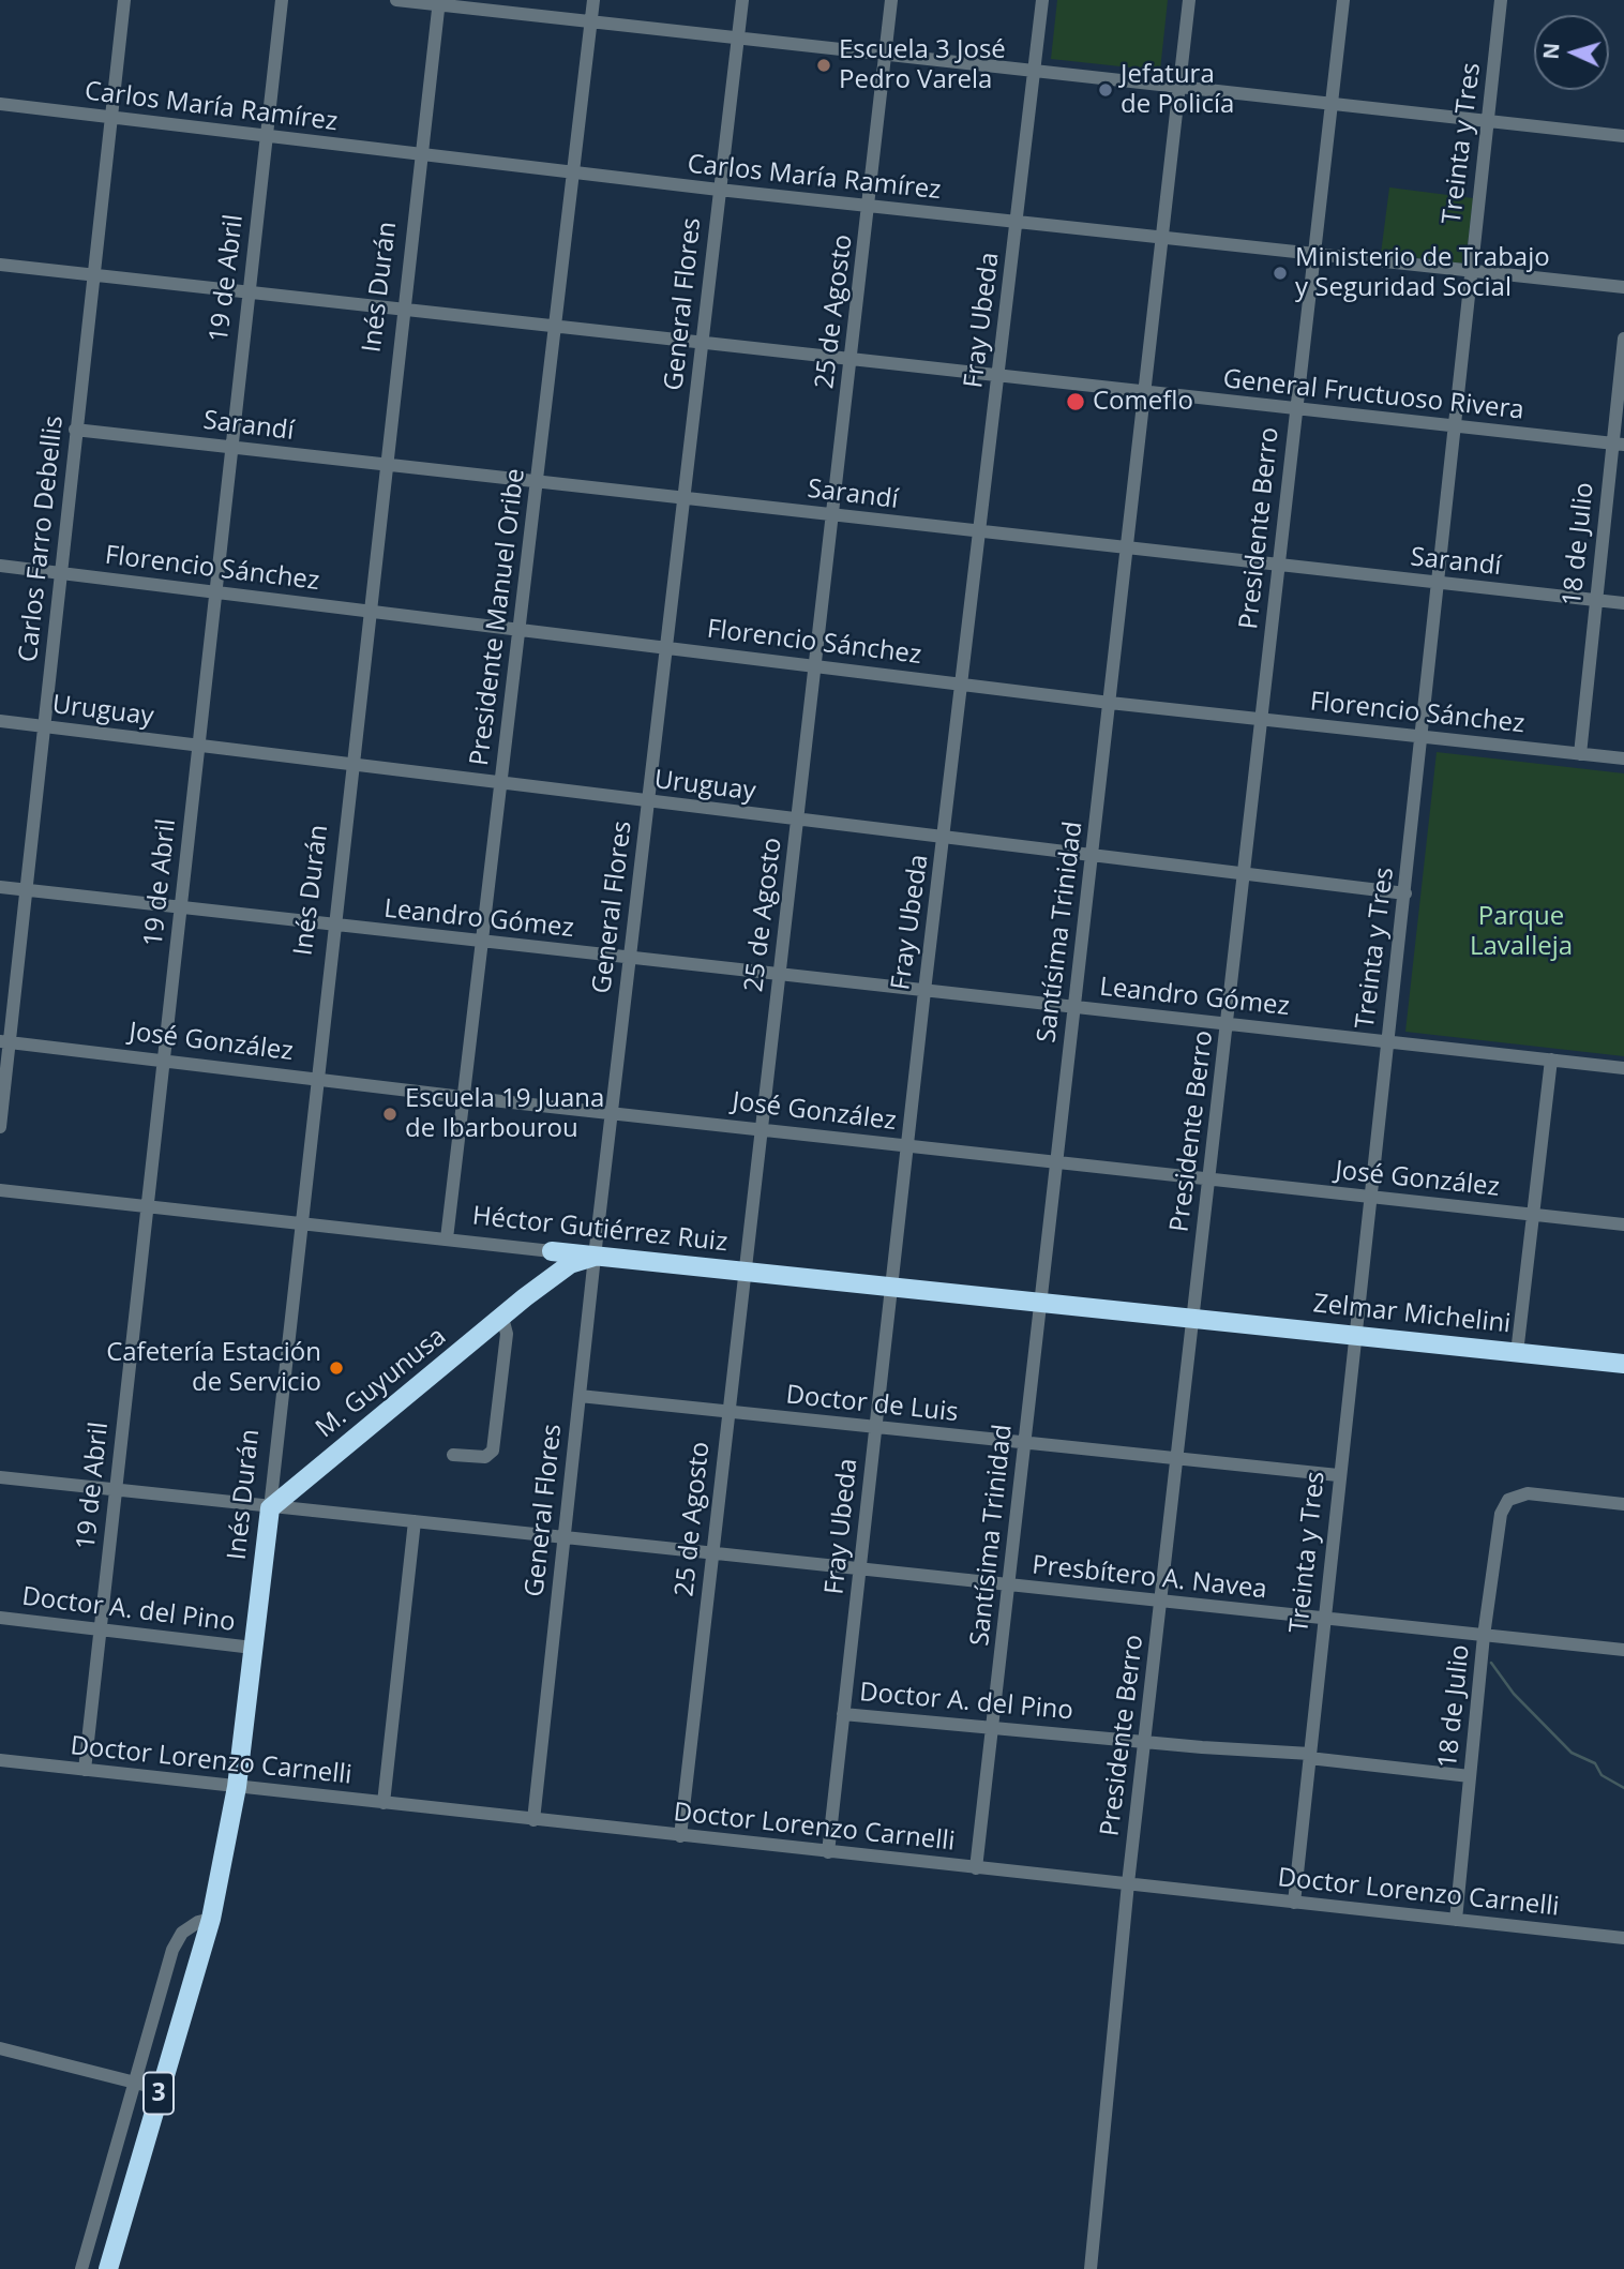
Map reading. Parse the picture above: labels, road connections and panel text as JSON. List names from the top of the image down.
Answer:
{
  "streets": {
    "highway": [
      "Inés Durán",
      "Héctor Gutiérrez Ruiz",
      "Zelmar Michelini",
      "M. Guyunusa",
      "3"
    ],
    "street": [
      "Carlos María Ramírez",
      "Treinta y Tres",
      "19 de Abril",
      "General Flores",
      "25 de Agosto",
      "Fray Ubeda",
      "General Fructuoso Rivera",
      "Sarandí",
      "Presidente Berro",
      "Carlos Farro Debellis",
      "18 de Julio",
      "Florencio Sánchez",
      "Presidente Manuel Oribe",
      "Uruguay",
      "Leandro Gómez",
      "Santísima Trinidad",
      "José González",
      "Doctor de Luis",
      "Presbítero A. Navea",
      "Doctor A. del Pino",
      "Doctor Lorenzo Carnelli"
    ]
  },
  "crossings": [
    ["Carlos María Ramírez", "Treinta y Tres"],
    ["Carlos María Ramírez", "19 de Abril"],
    ["Carlos María Ramírez", "Inés Durán"],
    ["Carlos María Ramírez", "General Flores"],
    ["Carlos María Ramírez", "25 de Agosto"],
    ["Carlos María Ramírez", "Fray Ubeda"],
    ["Carlos María Ramírez", "Presidente Berro"],
    ["Carlos María Ramírez", "Carlos Farro Debellis"],
    ["Carlos María Ramírez", "Presidente Manuel Oribe"],
    ["Carlos María Ramírez", "Santísima Trinidad"],
    ["Treinta y Tres", "General Fructuoso Rivera"],
    ["Treinta y Tres", "Sarandí"],
    ["Treinta y Tres", "Florencio Sánchez"],
    ["Treinta y Tres", "Uruguay"],
    ["Treinta y Tres", "Leandro Gómez"],
    ["Treinta y Tres", "José González"],
    ["Treinta y Tres", "Zelmar Michelini"],
    ["Treinta y Tres", "Doctor de Luis"],
    ["Treinta y Tres", "Presbítero A. Navea"],
    ["Treinta y Tres", "Doctor A. del Pino"],
    ["Treinta y Tres", "Doctor Lorenzo Carnelli"],
    ["19 de Abril", "General Fructuoso Rivera"],
    ["19 de Abril", "Sarandí"],
    ["19 de Abril", "Florencio Sánchez"],
    ["19 de Abril", "Uruguay"],
    ["19 de Abril", "Leandro Gómez"],
    ["19 de Abril", "José González"],
    ["19 de Abril", "Héctor Gutiérrez Ruiz"],
    ["19 de Abril", "Presbítero A. Navea"],
    ["19 de Abril", "Doctor A. del Pino"],
    ["19 de Abril", "Doctor Lorenzo Carnelli"],
    ["Inés Durán", "General Fructuoso Rivera"],
    ["Inés Durán", "Sarandí"],
    ["Inés Durán", "Florencio Sánchez"],
    ["Inés Durán", "Uruguay"],
    ["Inés Durán", "Leandro Gómez"],
    ["Inés Durán", "José González"],
    ["Inés Durán", "Héctor Gutiérrez Ruiz"],
    ["Inés Durán", "M. Guyunusa"],
    ["Inés Durán", "Presbítero A. Navea"],
    ["Inés Durán", "Doctor A. del Pino"],
    ["Inés Durán", "Doctor Lorenzo Carnelli"],
    ["Inés Durán", "3"],
    ["General Flores", "General Fructuoso Rivera"],
    ["General Flores", "Sarandí"],
    ["General Flores", "Florencio Sánchez"],
    ["General Flores", "Uruguay"],
    ["General Flores", "Leandro Gómez"],
    ["General Flores", "José González"],
    ["General Flores", "Héctor Gutiérrez Ruiz"],
    ["General Flores", "M. Guyunusa"],
    ["General Flores", "Doctor de Luis"],
    ["General Flores", "Presbítero A. Navea"],
    ["General Flores", "Doctor Lorenzo Carnelli"],
    ["25 de Agosto", "General Fructuoso Rivera"],
    ["25 de Agosto", "Sarandí"],
    ["25 de Agosto", "Florencio Sánchez"],
    ["25 de Agosto", "Uruguay"],
    ["25 de Agosto", "Leandro Gómez"],
    ["25 de Agosto", "José González"],
    ["25 de Agosto", "Héctor Gutiérrez Ruiz"],
    ["25 de Agosto", "Doctor de Luis"],
    ["25 de Agosto", "Presbítero A. Navea"],
    ["25 de Agosto", "Doctor Lorenzo Carnelli"],
    ["Fray Ubeda", "General Fructuoso Rivera"],
    ["Fray Ubeda", "Sarandí"],
    ["Fray Ubeda", "Florencio Sánchez"],
    ["Fray Ubeda", "Uruguay"],
    ["Fray Ubeda", "Leandro Gómez"],
    ["Fray Ubeda", "José González"],
    ["Fray Ubeda", "Héctor Gutiérrez Ruiz"],
    ["Fray Ubeda", "Doctor de Luis"],
    ["Fray Ubeda", "Presbítero A. Navea"],
    ["Fray Ubeda", "Doctor A. del Pino"],
    ["Fray Ubeda", "Doctor Lorenzo Carnelli"],
    ["General Fructuoso Rivera", "Presidente Berro"],
    ["General Fructuoso Rivera", "Carlos Farro Debellis"],
    ["General Fructuoso Rivera", "18 de Julio"],
    ["General Fructuoso Rivera", "Presidente Manuel Oribe"],
    ["General Fructuoso Rivera", "Santísima Trinidad"],
    ["Sarandí", "Presidente Berro"],
    ["Sarandí", "Carlos Farro Debellis"],
    ["Sarandí", "18 de Julio"],
    ["Sarandí", "Presidente Manuel Oribe"],
    ["Sarandí", "Santísima Trinidad"],
    ["Presidente Berro", "Florencio Sánchez"],
    ["Presidente Berro", "Uruguay"],
    ["Presidente Berro", "Leandro Gómez"],
    ["Presidente Berro", "José González"],
    ["Presidente Berro", "Héctor Gutiérrez Ruiz"],
    ["Presidente Berro", "Zelmar Michelini"],
    ["Presidente Berro", "Doctor de Luis"],
    ["Presidente Berro", "Presbítero A. Navea"],
    ["Presidente Berro", "Doctor A. del Pino"],
    ["Presidente Berro", "Doctor Lorenzo Carnelli"],
    ["Carlos Farro Debellis", "Florencio Sánchez"],
    ["Carlos Farro Debellis", "Uruguay"],
    ["Carlos Farro Debellis", "Leandro Gómez"],
    ["Carlos Farro Debellis", "José González"],
    ["18 de Julio", "Florencio Sánchez"],
    ["18 de Julio", "Presbítero A. Navea"],
    ["18 de Julio", "Doctor A. del Pino"],
    ["18 de Julio", "Doctor Lorenzo Carnelli"],
    ["Florencio Sánchez", "Presidente Manuel Oribe"],
    ["Florencio Sánchez", "Santísima Trinidad"],
    ["Presidente Manuel Oribe", "Uruguay"],
    ["Presidente Manuel Oribe", "Leandro Gómez"],
    ["Presidente Manuel Oribe", "José González"],
    ["Presidente Manuel Oribe", "Héctor Gutiérrez Ruiz"],
    ["Uruguay", "Santísima Trinidad"],
    ["Leandro Gómez", "Santísima Trinidad"],
    ["Santísima Trinidad", "José González"],
    ["Santísima Trinidad", "Héctor Gutiérrez Ruiz"],
    ["Santísima Trinidad", "Doctor de Luis"],
    ["Santísima Trinidad", "Presbítero A. Navea"],
    ["Santísima Trinidad", "Doctor A. del Pino"],
    ["Santísima Trinidad", "Doctor Lorenzo Carnelli"],
    ["Héctor Gutiérrez Ruiz", "Zelmar Michelini"],
    ["Héctor Gutiérrez Ruiz", "M. Guyunusa"],
    ["M. Guyunusa", "Presbítero A. Navea"]
  ],
  "parks": ["Parque Lavalleja"],
  "places": [
    "Escuela 3 José Pedro Varela",
    "Jefatura de Policía",
    "Ministerio de Trabajo y Seguridad Social",
    "Comeflo",
    "Escuela 19 Juana de Ibarbourou",
    "Cafetería Estación de Servicio"
  ],
  "north": "left"
}
